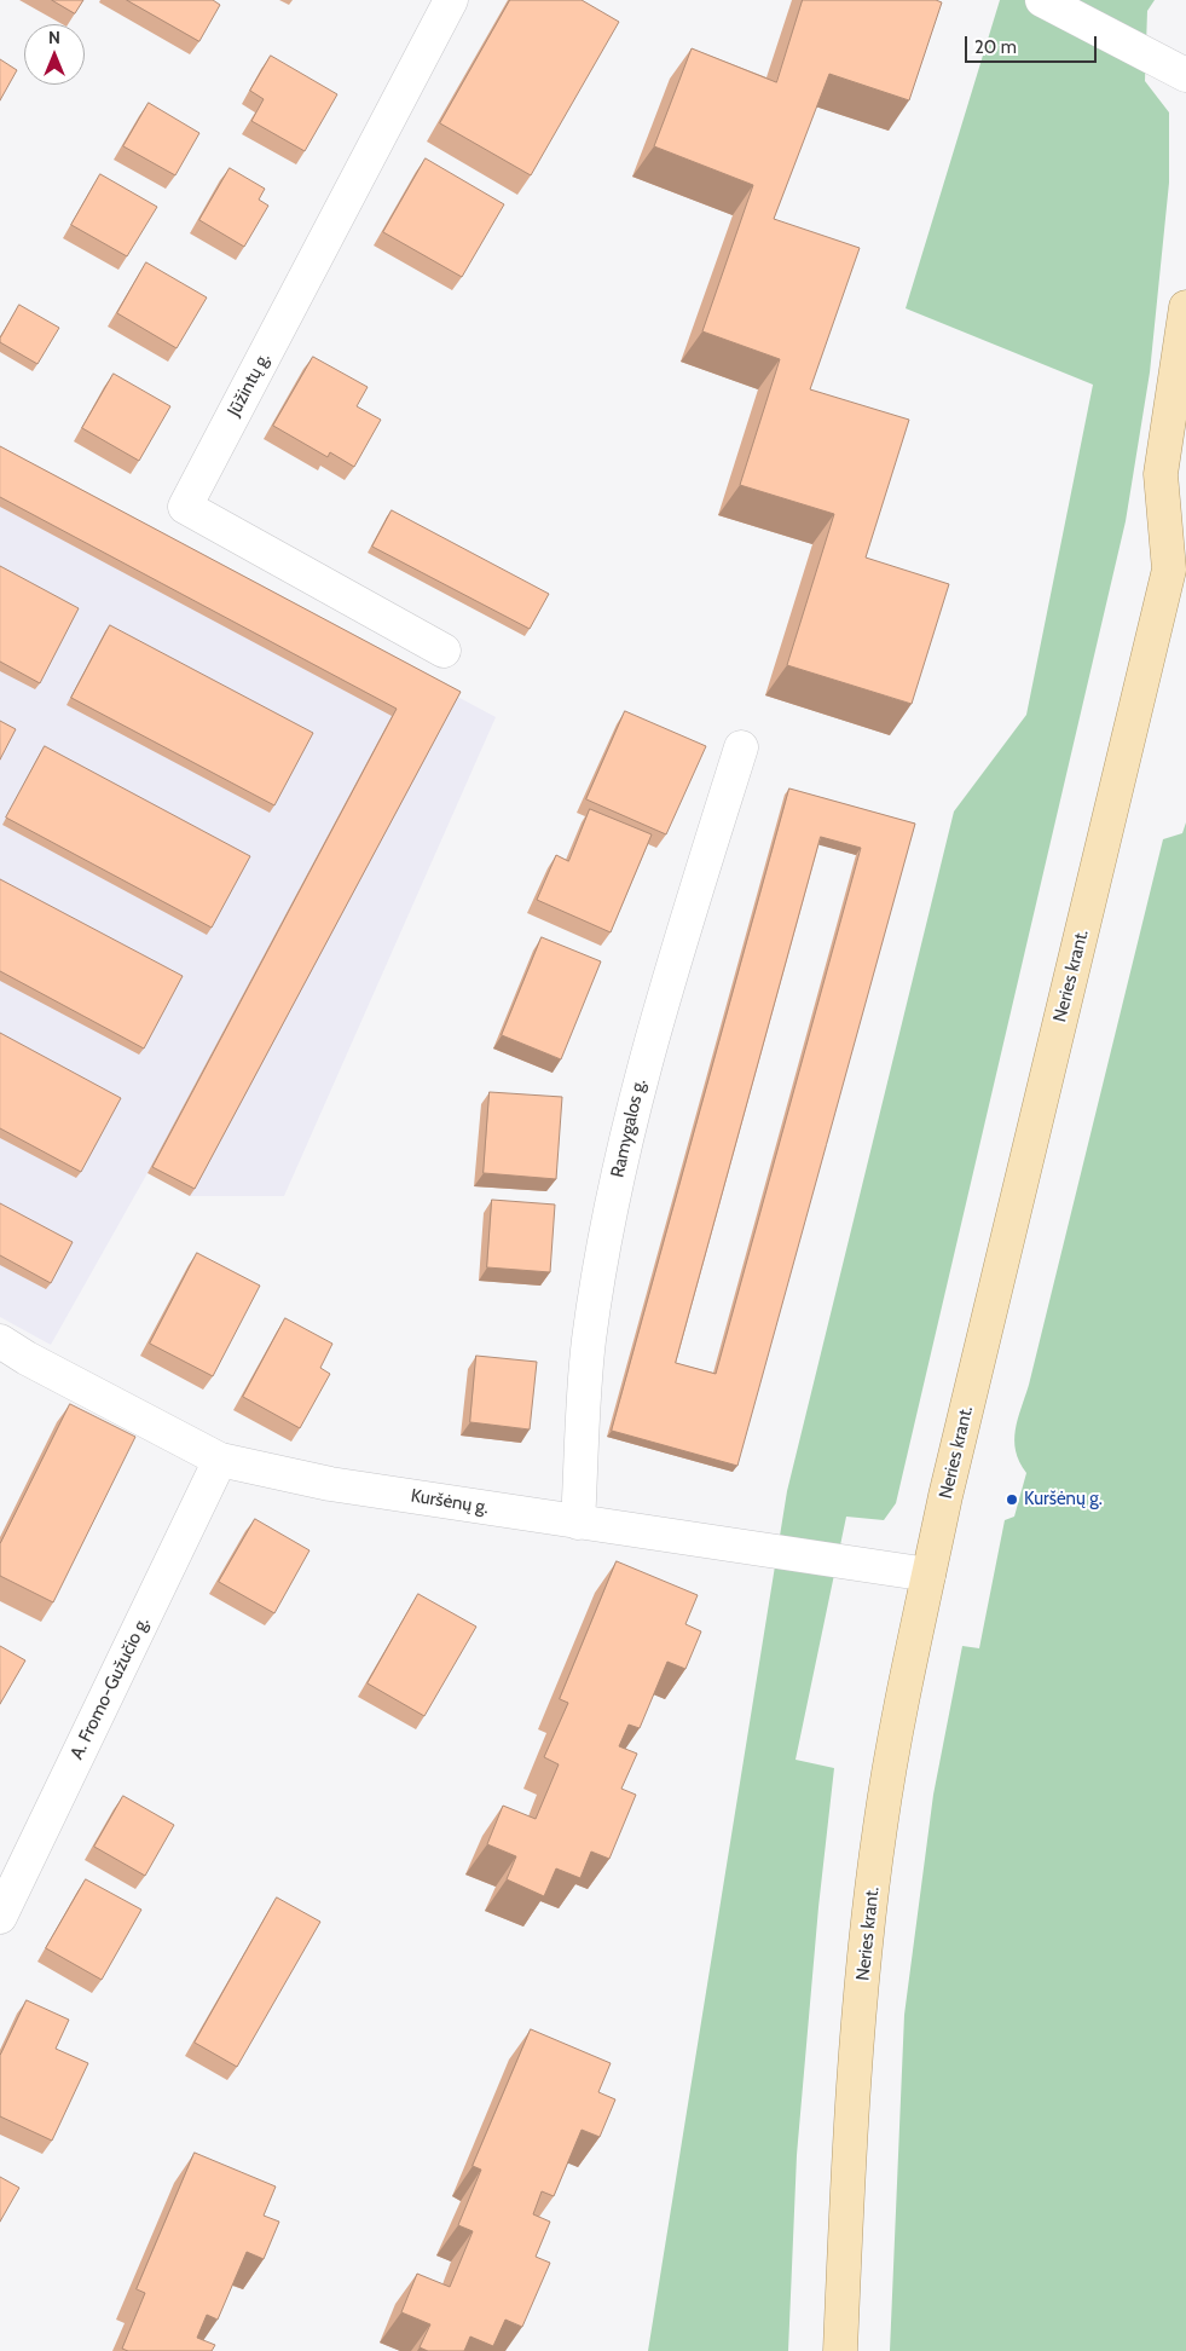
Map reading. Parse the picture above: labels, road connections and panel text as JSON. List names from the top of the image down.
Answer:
{
  "streets": {
    "main road": ["Neries krant."],
    "street": [
      "Jūžintų g.",
      "Ramygalos g.",
      "Kuršėnų g.",
      "A. Fromo-Gužučio g."
    ]
  },
  "crossings": [
    ["Neries krant.", "Kuršėnų g."],
    ["Ramygalos g.", "Kuršėnų g."],
    ["Kuršėnų g.", "A. Fromo-Gužučio g."]
  ],
  "places": ["Kuršėnų g."],
  "scale_bar": "20 m",
  "north": "top"
}
